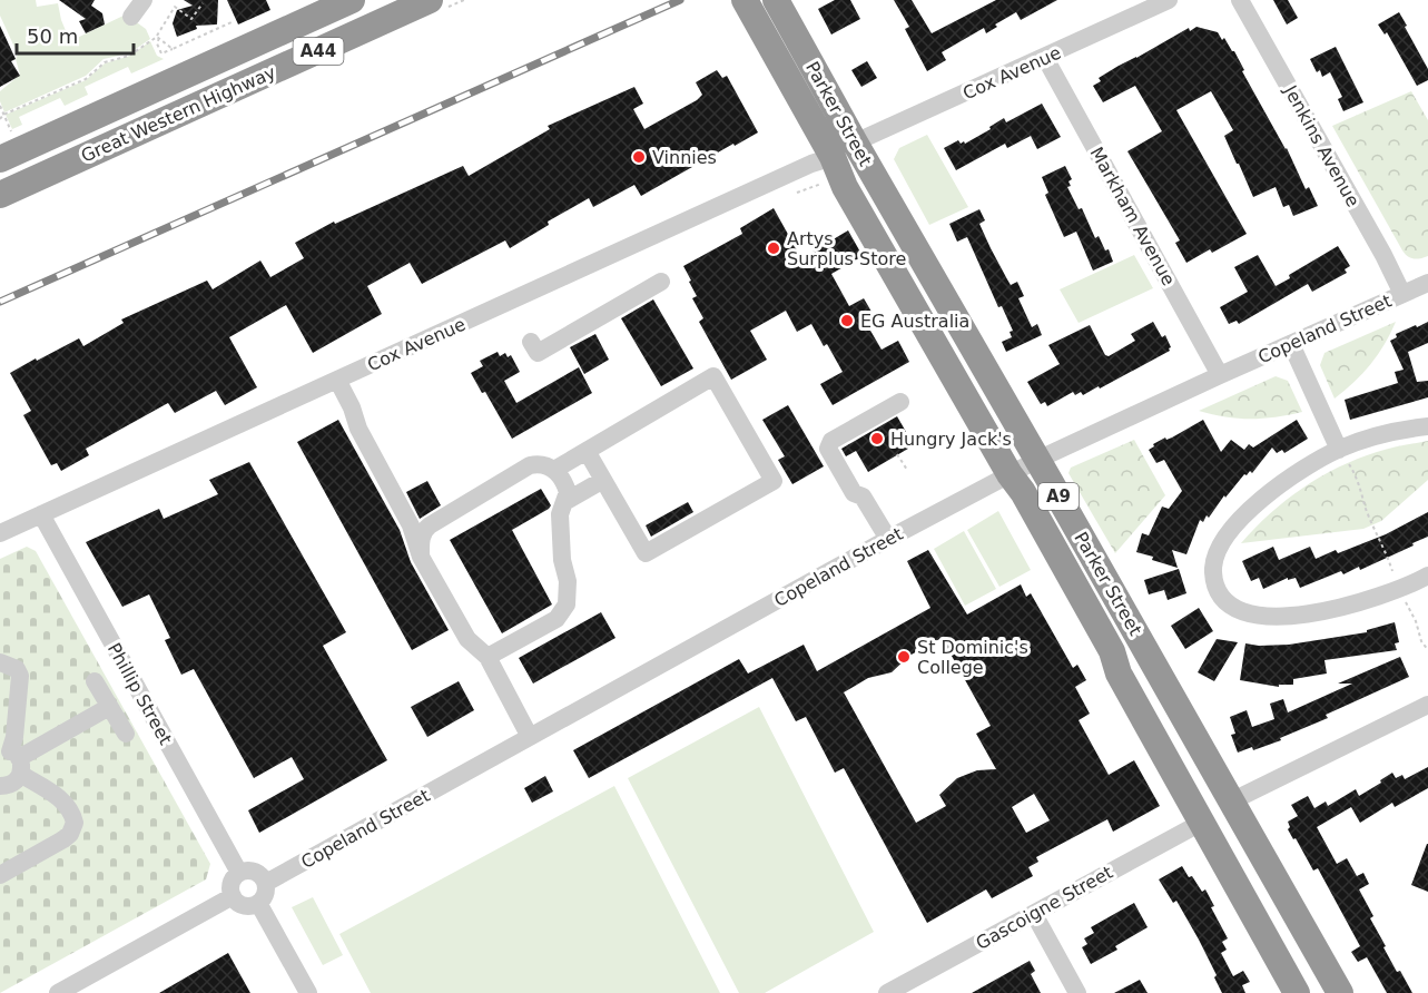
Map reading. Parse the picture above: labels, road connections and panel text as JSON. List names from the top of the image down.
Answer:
{
  "streets": {
    "highway": [
      "A44",
      "Great Western Highway",
      "Parker Street",
      "A9"
    ],
    "street": [
      "Cox Avenue",
      "Jenkins Avenue",
      "Markham Avenue",
      "Copeland Street",
      "Phillip Street",
      "Gascoigne Street"
    ]
  },
  "crossings": [
    ["Cox Avenue", "Parker Street"],
    ["Cox Avenue", "Markham Avenue"],
    ["Cox Avenue", "Phillip Street"],
    ["Parker Street", "Copeland Street"],
    ["Parker Street", "Gascoigne Street"],
    ["Jenkins Avenue", "Copeland Street"],
    ["Markham Avenue", "Copeland Street"],
    ["Copeland Street", "Phillip Street"]
  ],
  "places": [
    "Vinnies",
    "Artys Surplus Store",
    "EG Australia",
    "Hungry Jack's",
    "St Dominic's College"
  ],
  "scale_bar": "50 m"
}
